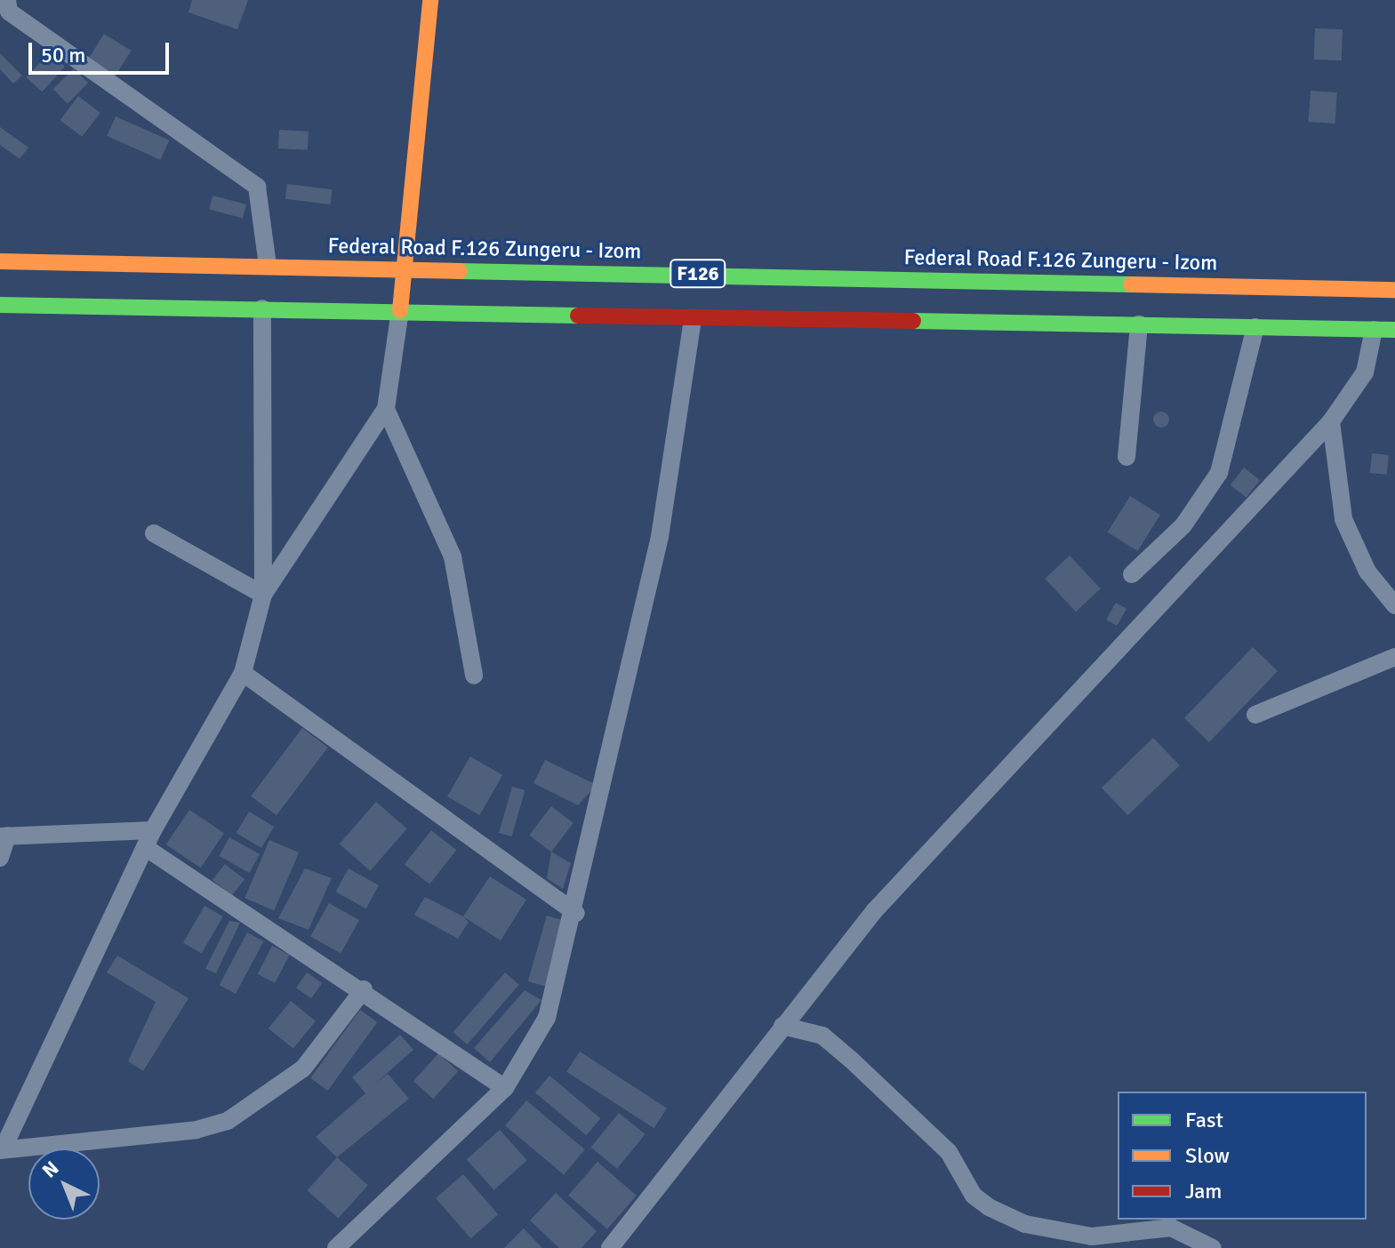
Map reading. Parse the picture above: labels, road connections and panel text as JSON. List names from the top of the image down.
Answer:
{
  "streets": {
    "main road": ["Federal Road F.126 Zungeru - Izom", "F126"]
  },
  "legend": ["Fast", "Slow", "Jam"],
  "scale_bar": "50 m",
  "north": "top left"
}
